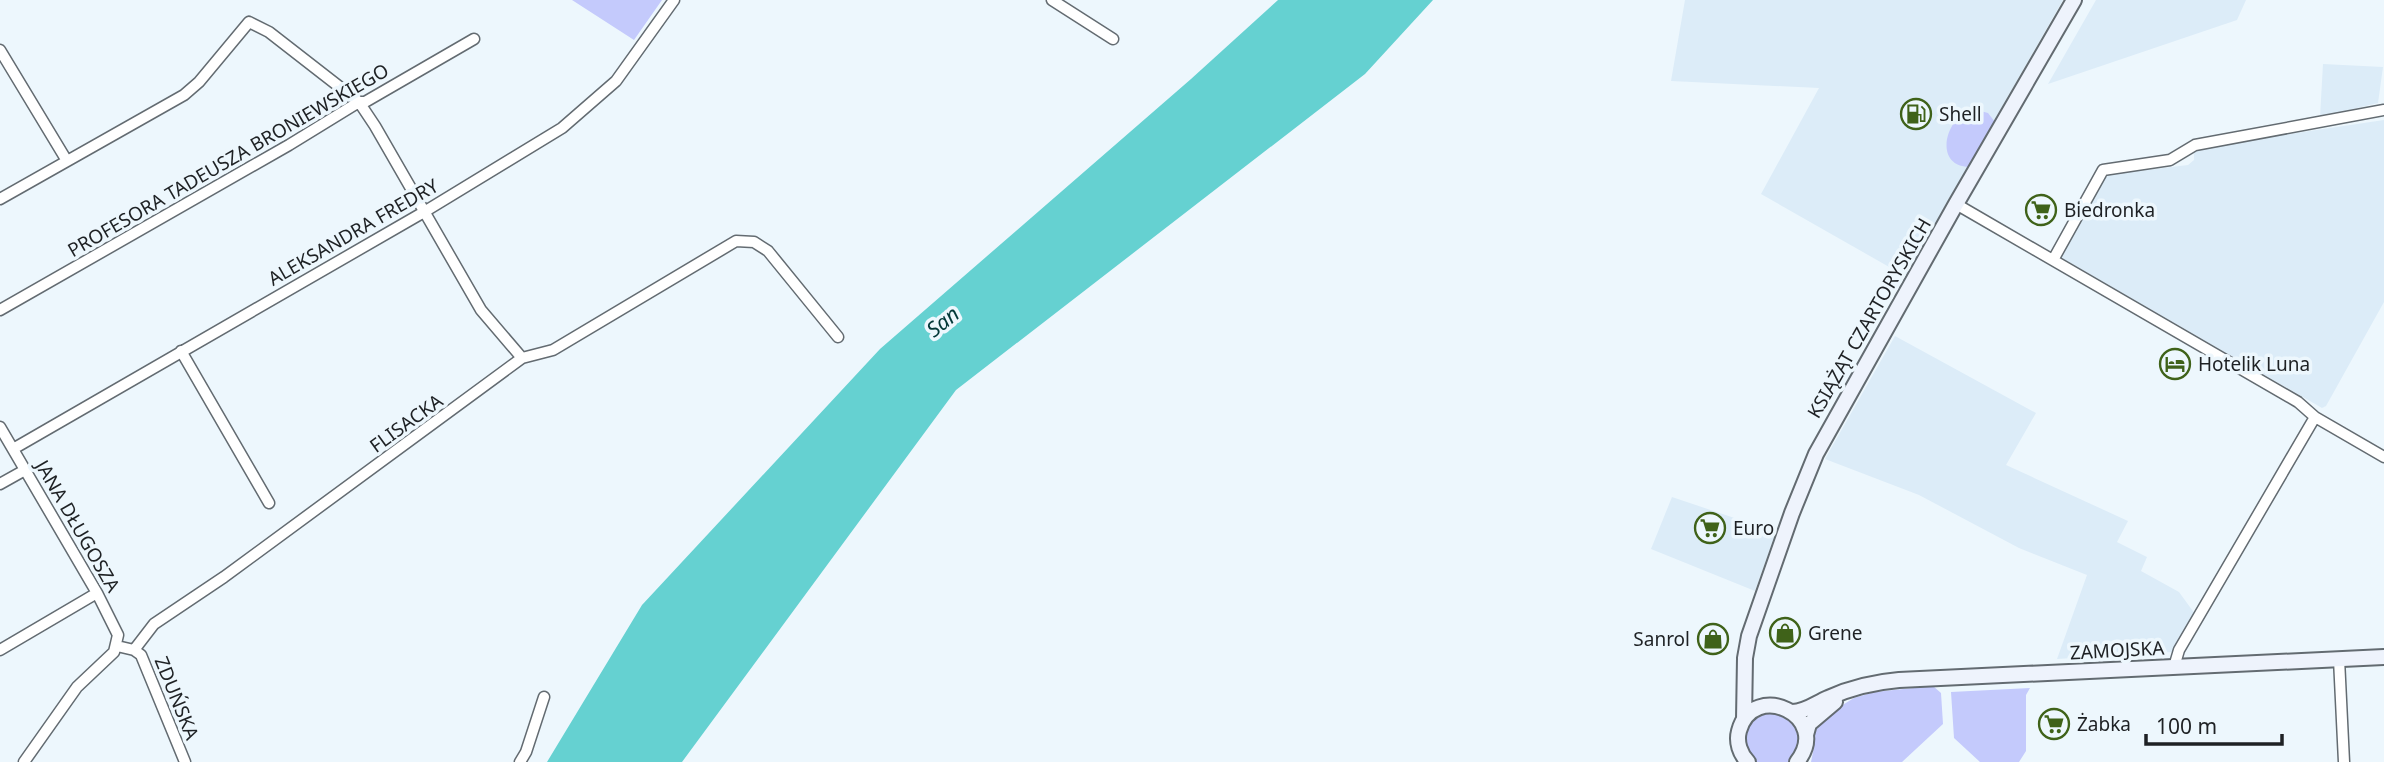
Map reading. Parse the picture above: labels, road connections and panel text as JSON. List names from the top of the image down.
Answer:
{
  "streets": {
    "main road": ["KSIĄŻĄT CZARTORYSKICH", "ZAMOJSKA"],
    "street": [
      "PROFESORA TADEUSZA BRONIEWSKIEGO",
      "ALEKSANDRA FREDRY",
      "FLISACKA",
      "JANA DŁUGOSZA",
      "ZDUŃSKA"
    ]
  },
  "crossings": [
    ["ALEKSANDRA FREDRY", "JANA DŁUGOSZA"],
    ["FLISACKA", "ZDUŃSKA"]
  ],
  "water": ["San"],
  "places": {
    "fuel station": ["Shell"],
    "supermarket": ["Biedronka", "Euro", "Żabka"],
    "hotel": ["Hotelik Luna"],
    "shop": ["Grene", "Sanrol"]
  },
  "scale_bar": "100 m"
}
